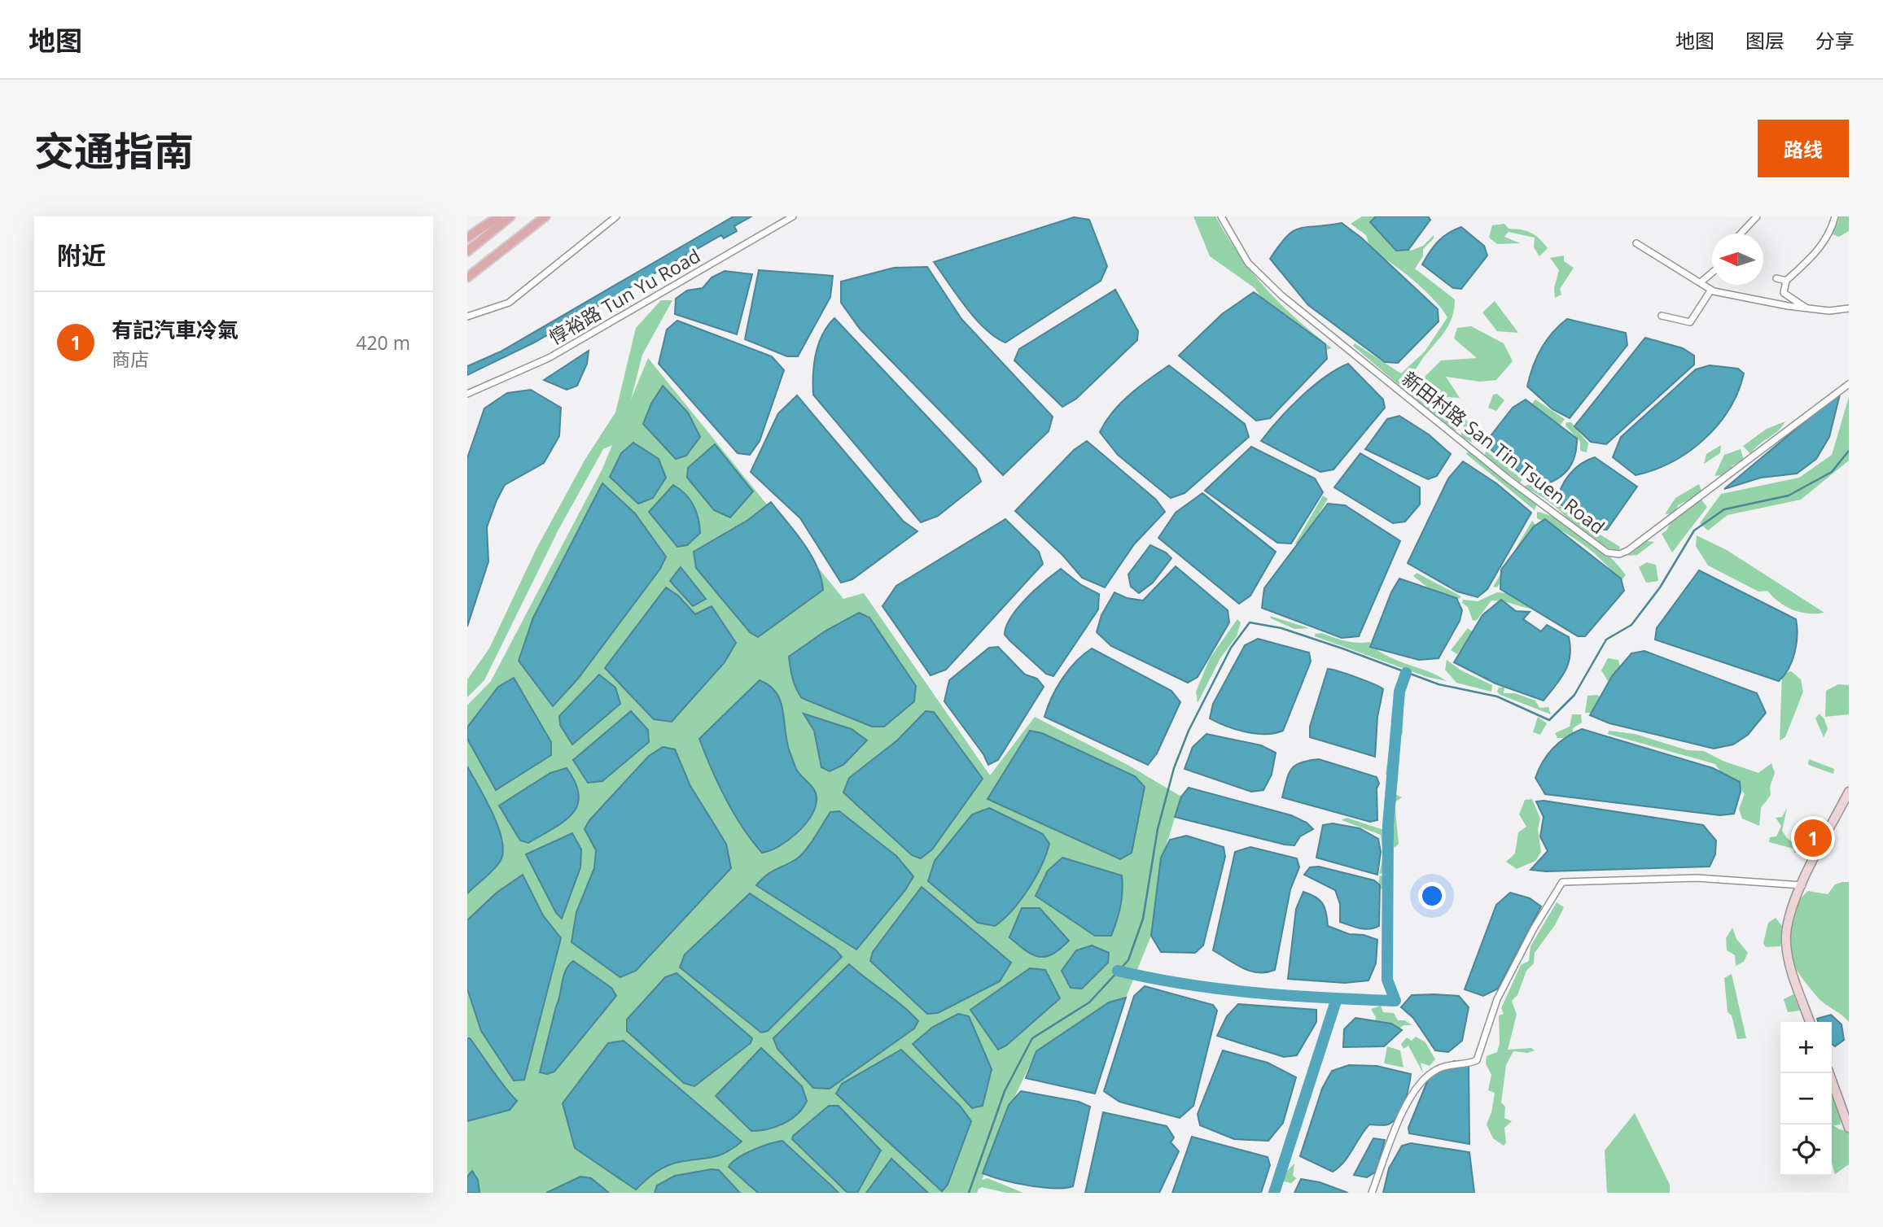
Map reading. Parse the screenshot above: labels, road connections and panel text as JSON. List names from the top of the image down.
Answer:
{
  "streets": {
    "street": ["惇裕路 Tun Yu Road", "新田村路 San Tin Tsuen Road"]
  },
  "north": "left",
  "page": {
    "header": "地图",
    "nav": ["地图", "图层", "分享"],
    "title": "交通指南",
    "buttons": "路线",
    "heading": "附近",
    "list": [
      {
        "mark": "1",
        "name": "有記汽車冷氣",
        "note": "商店",
        "value": "420 m"
      }
    ],
    "pins": "1",
    "map_buttons": ["+", "−"]
  }
}
